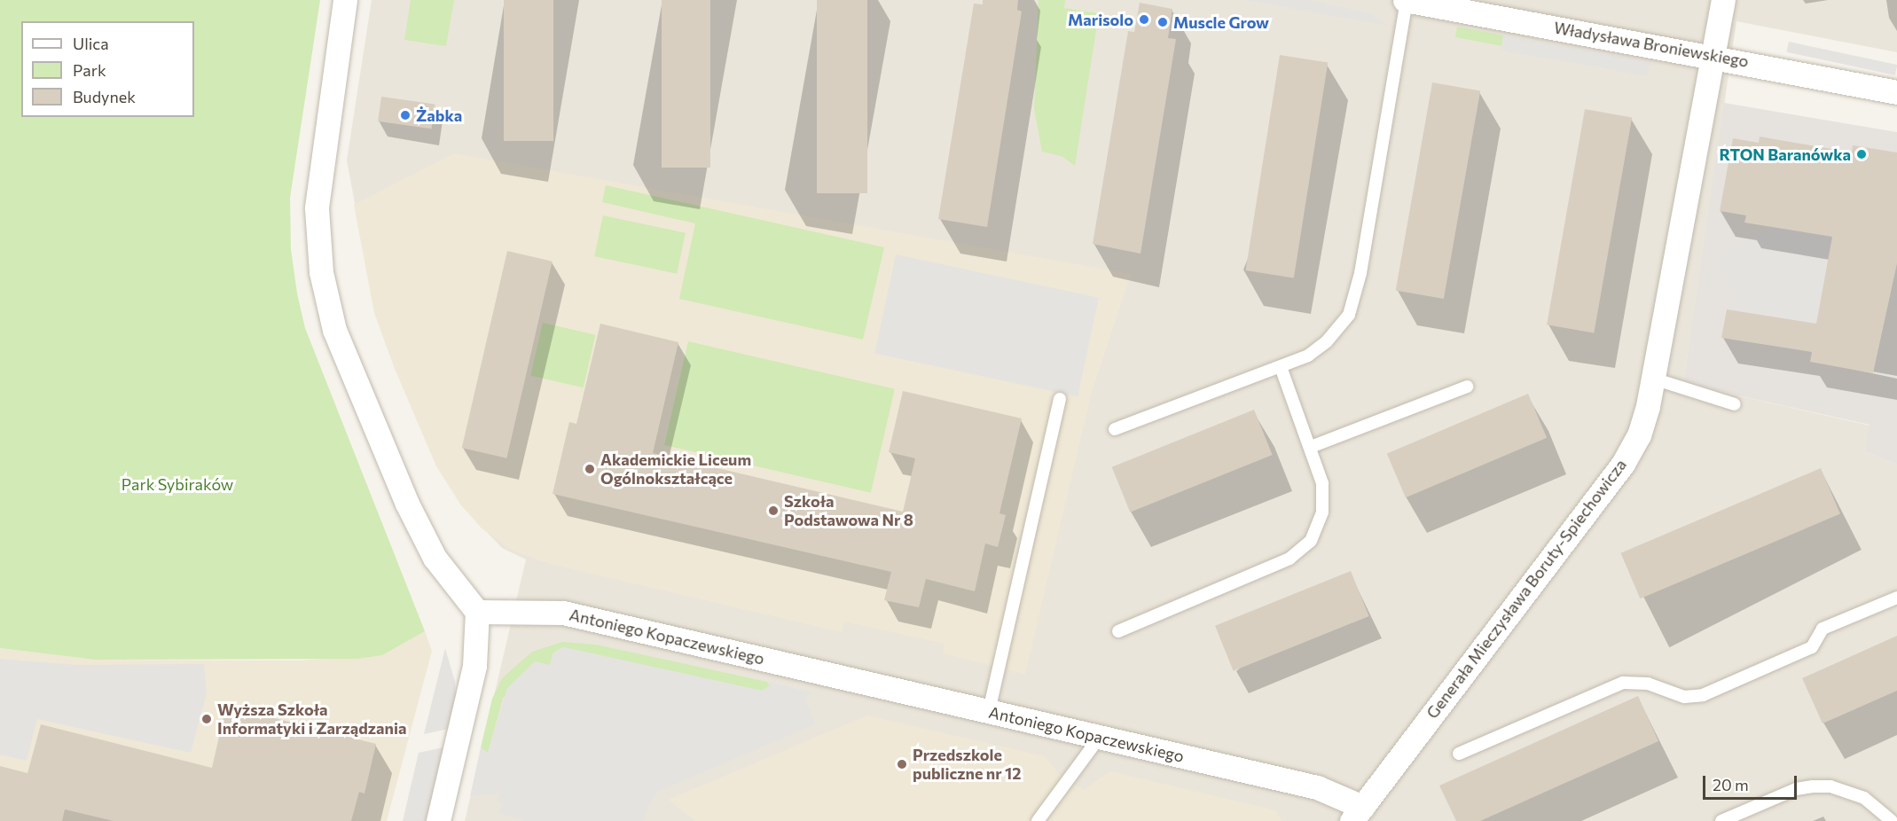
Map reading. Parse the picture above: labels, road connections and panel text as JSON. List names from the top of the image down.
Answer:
{
  "streets": {
    "street": ["Władysława Broniewskiego", "Generała Mieczysława Boruty-Spiechowicza", "Antoniego Kopaczewskiego"]
  },
  "crossings": [
    ["Władysława Broniewskiego", "Generała Mieczysława Boruty-Spiechowicza"],
    ["Generała Mieczysława Boruty-Spiechowicza", "Antoniego Kopaczewskiego"]
  ],
  "parks": ["Park Sybiraków"],
  "places": [
    "Marisolo",
    "Muscle Grow",
    "Żabka",
    "RTON Baranówka",
    "Akademickie Liceum Ogólnokształcące",
    "Szkoła Podstawowa Nr 8",
    "Wyższa Szkoła Informatyki i Zarządzania",
    "Przedszkole publiczne nr 12"
  ],
  "legend": ["Ulica", "Park", "Budynek"],
  "scale_bar": "20 m"
}
